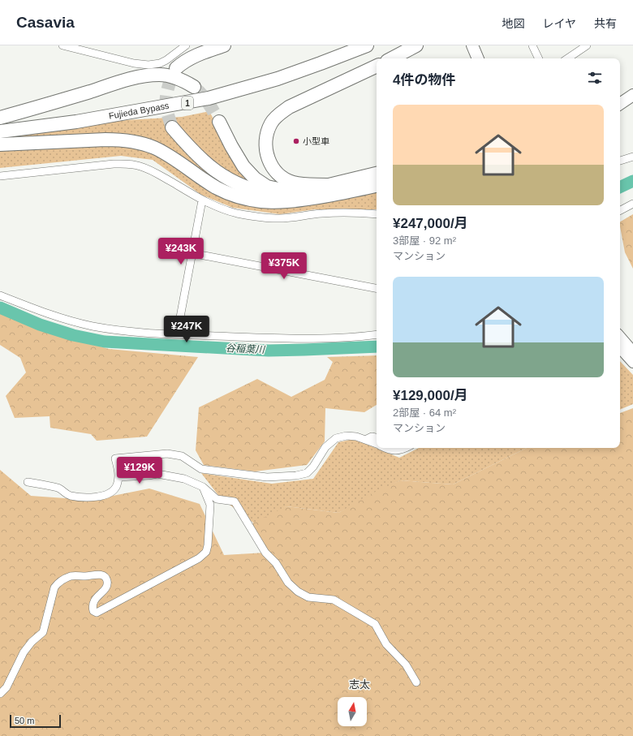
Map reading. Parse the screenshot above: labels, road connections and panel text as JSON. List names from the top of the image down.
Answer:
{
  "streets": {
    "highway": ["1", "Fujieda Bypass"]
  },
  "districts": ["志太"],
  "water": ["谷稲葉川"],
  "places": ["小型車"],
  "scale_bar": "50 m",
  "north": "top",
  "page": {
    "header": "Casavia",
    "nav": ["地図", "レイヤ", "共有"],
    "heading": "4件の物件",
    "list": [
      {
        "name": "¥247,000/月",
        "note": "3部屋 · 92 m² · マンション"
      },
      {
        "name": "¥129,000/月",
        "note": "2部屋 · 64 m² · マンション"
      }
    ],
    "price": [
      "¥243K",
      "¥375K",
      "¥247K",
      "¥129K"
    ],
    "scale": "50 m"
  }
}
